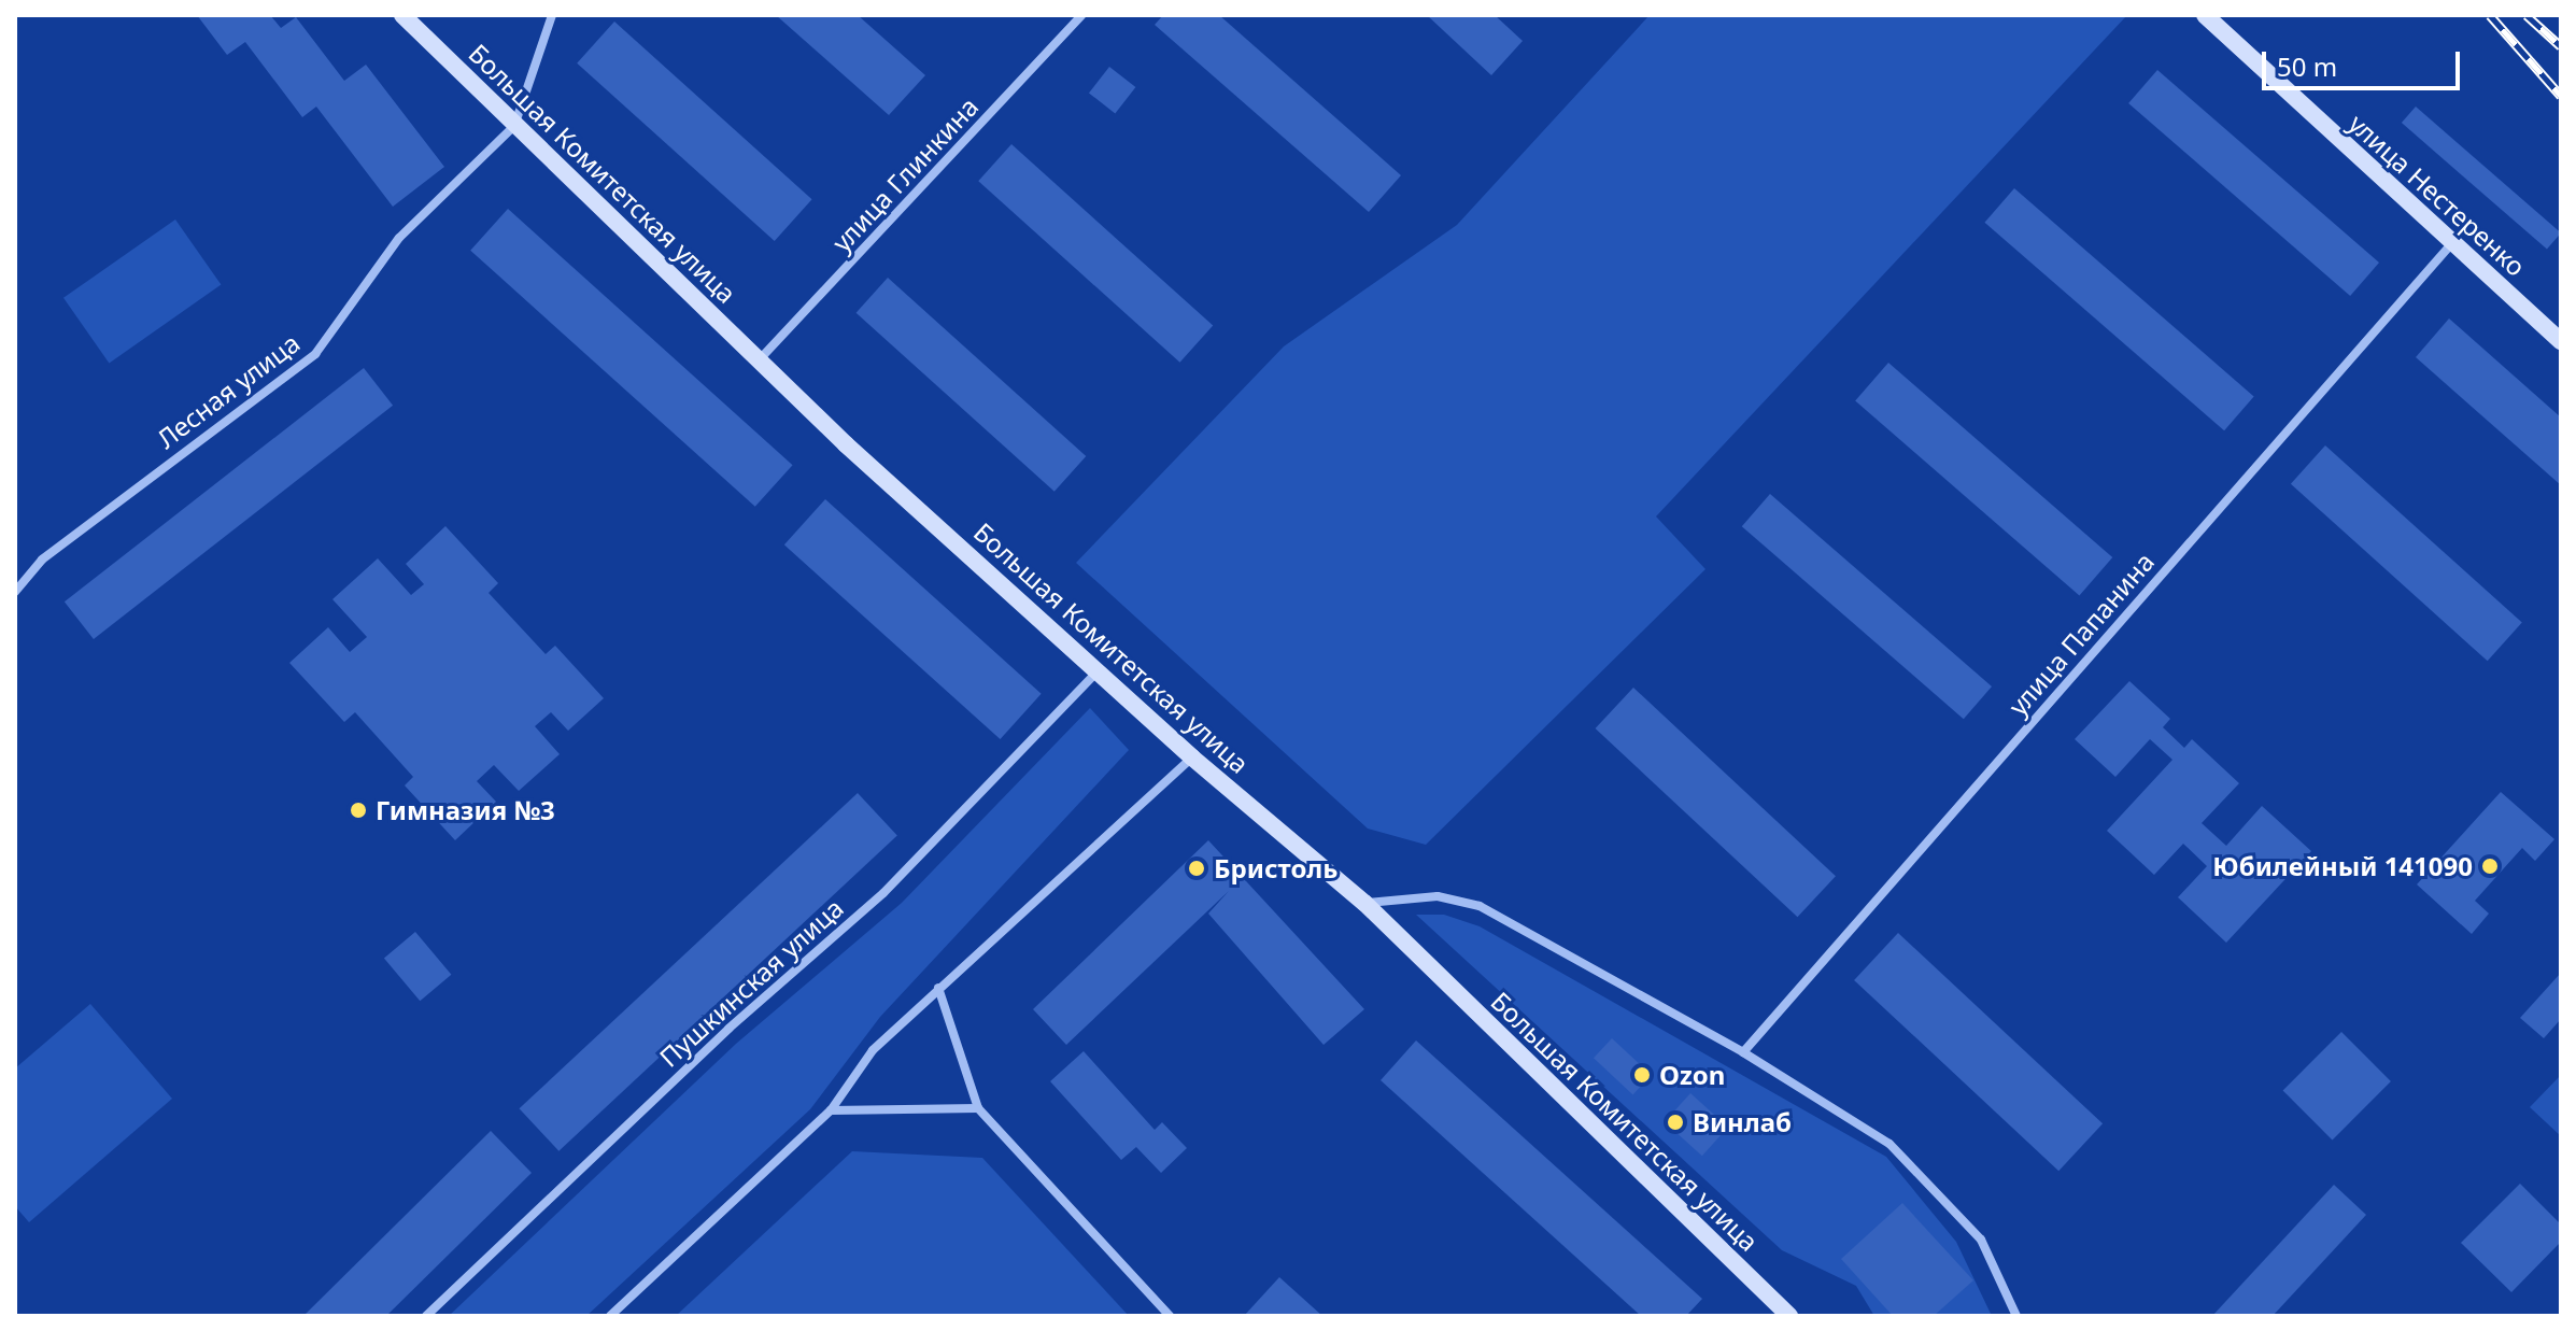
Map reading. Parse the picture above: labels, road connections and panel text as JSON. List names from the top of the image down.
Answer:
{
  "streets": {
    "street": [
      "Большая Комитетская улица",
      "улица Глинкина",
      "улица Нестеренко",
      "Лесная улица",
      "улица Папанина",
      "Пушкинская улица"
    ]
  },
  "crossings": [
    ["Большая Комитетская улица", "улица Глинкина"],
    ["Большая Комитетская улица", "Лесная улица"],
    ["Большая Комитетская улица", "Пушкинская улица"],
    ["улица Нестеренко", "улица Папанина"]
  ],
  "places": [
    "Гимназия №3",
    "Юбилейный 141090",
    "Бристоль",
    "Ozon",
    "Винлаб"
  ],
  "scale_bar": "50 m"
}
